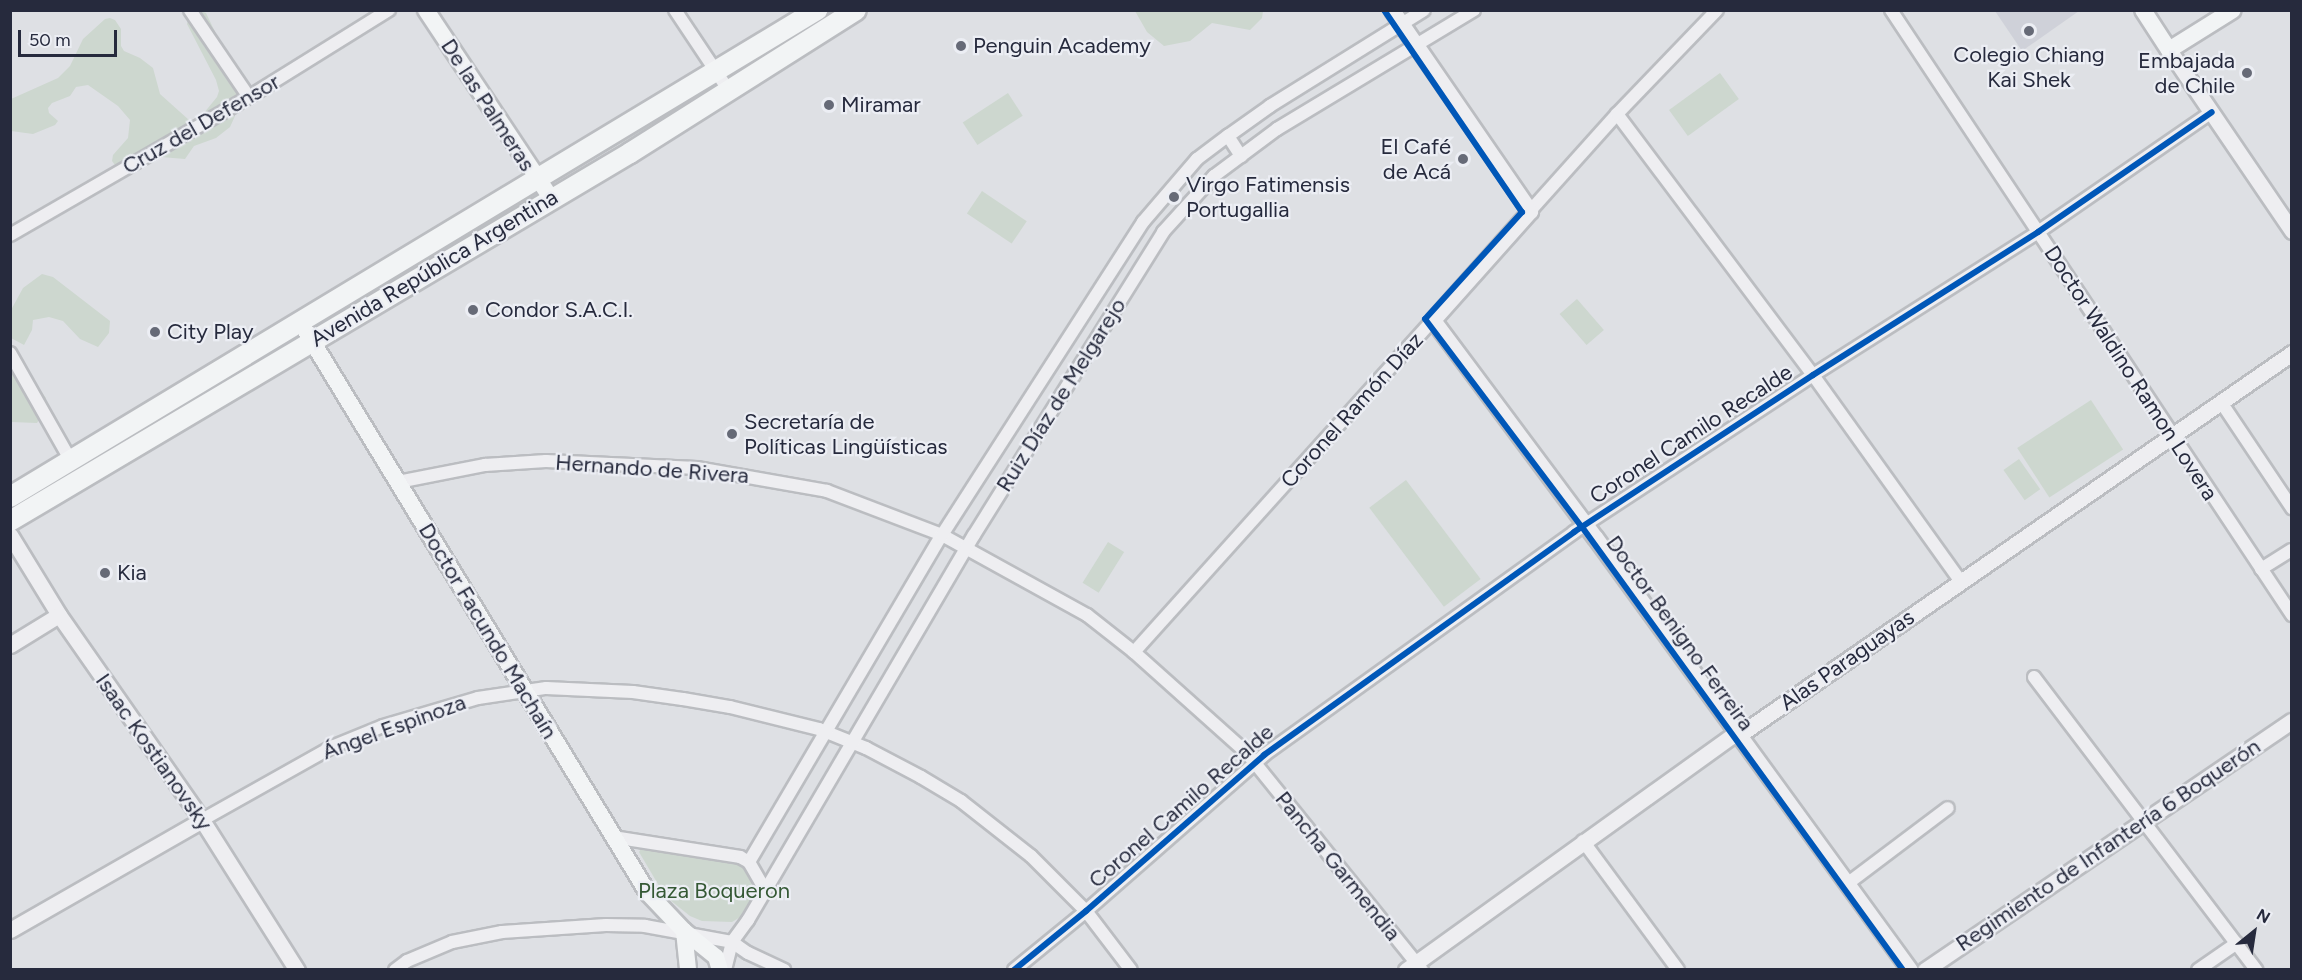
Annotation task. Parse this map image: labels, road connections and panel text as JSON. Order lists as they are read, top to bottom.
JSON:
{
  "streets": {
    "highway": ["Avenida República Argentina"],
    "main road": ["De las Palmeras", "Doctor Facundo Machaín"],
    "street": [
      "Cruz del Defensor",
      "Doctor Waldino Ramon Lovera",
      "Ruiz Díaz de Melgarejo",
      "Coronel Ramón Díaz",
      "Coronel Camilo Recalde",
      "Hernando de Rivera",
      "Doctor Benigno Ferreira",
      "Alas Paraguayas",
      "Ángel Espinoza",
      "Isaac Kostianovsky",
      "Regimiento de Infantería 6 Boquerón",
      "Pancha Garmendia"
    ]
  },
  "crossings": [
    ["De las Palmeras", "Avenida República Argentina"],
    ["Avenida República Argentina", "Doctor Facundo Machaín"],
    ["Doctor Waldino Ramon Lovera", "Coronel Camilo Recalde"],
    ["Doctor Waldino Ramon Lovera", "Alas Paraguayas"],
    ["Ruiz Díaz de Melgarejo", "Hernando de Rivera"],
    ["Ruiz Díaz de Melgarejo", "Ángel Espinoza"],
    ["Coronel Ramón Díaz", "Hernando de Rivera"],
    ["Coronel Ramón Díaz", "Doctor Benigno Ferreira"],
    ["Coronel Camilo Recalde", "Hernando de Rivera"],
    ["Coronel Camilo Recalde", "Doctor Benigno Ferreira"],
    ["Coronel Camilo Recalde", "Ángel Espinoza"],
    ["Coronel Camilo Recalde", "Pancha Garmendia"],
    ["Hernando de Rivera", "Doctor Facundo Machaín"],
    ["Hernando de Rivera", "Pancha Garmendia"],
    ["Doctor Facundo Machaín", "Ángel Espinoza"],
    ["Doctor Benigno Ferreira", "Alas Paraguayas"],
    ["Alas Paraguayas", "Pancha Garmendia"],
    ["Ángel Espinoza", "Isaac Kostianovsky"]
  ],
  "parks": ["Plaza Boqueron"],
  "places": [
    "Colegio Chiang Kai Shek",
    "Penguin Academy",
    "Embajada de Chile",
    "Miramar",
    "El Café de Acá",
    "Virgo Fatimensis Portugallia",
    "Condor S.A.C.I.",
    "City Play",
    "Secretaría de Políticas Lingüísticas",
    "Kia"
  ],
  "scale_bar": "50 m",
  "north": "top right"
}
